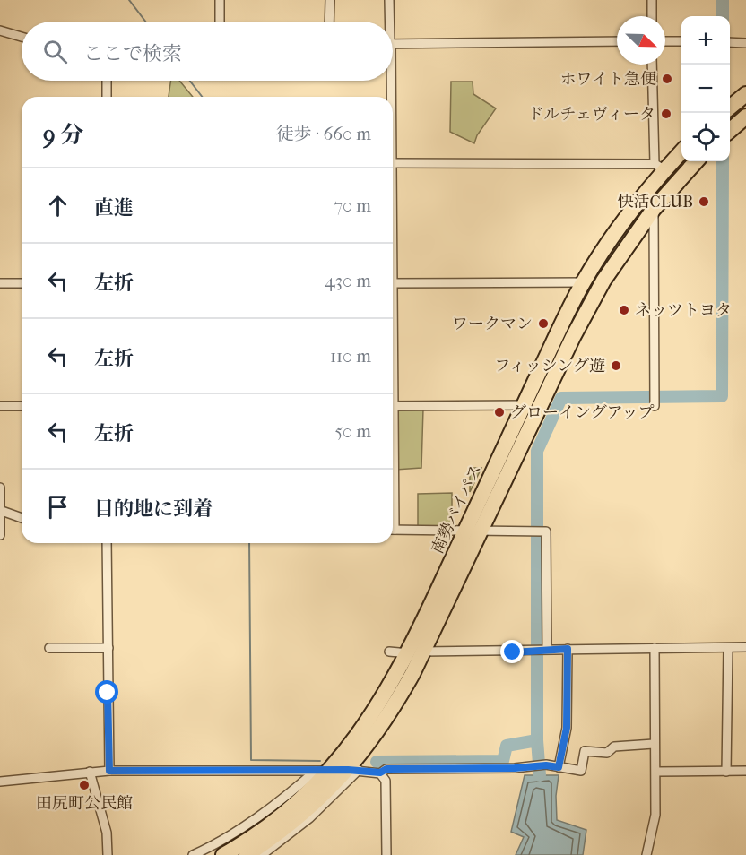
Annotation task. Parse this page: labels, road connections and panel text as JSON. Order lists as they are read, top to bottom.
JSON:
{
  "streets": {
    "highway": ["南勢バイパス"]
  },
  "places": [
    "ホワイト急便",
    "ドルチェヴィータ",
    "快活CLUB",
    "ネッツトヨタ",
    "ワークマン",
    "フィッシング遊",
    "グローイングアップ",
    "田尻町公民館"
  ],
  "north": "bottom right",
  "page": {
    "map_buttons": ["+", "−"],
    "search": "ここで検索",
    "heading": ["9 分", "徒歩 · 660 m"],
    "list": [
      ["直進", "70 m"],
      ["左折", "430 m"],
      ["左折", "110 m"],
      ["左折", "50 m"],
      "目的地に到着"
    ]
  }
}
